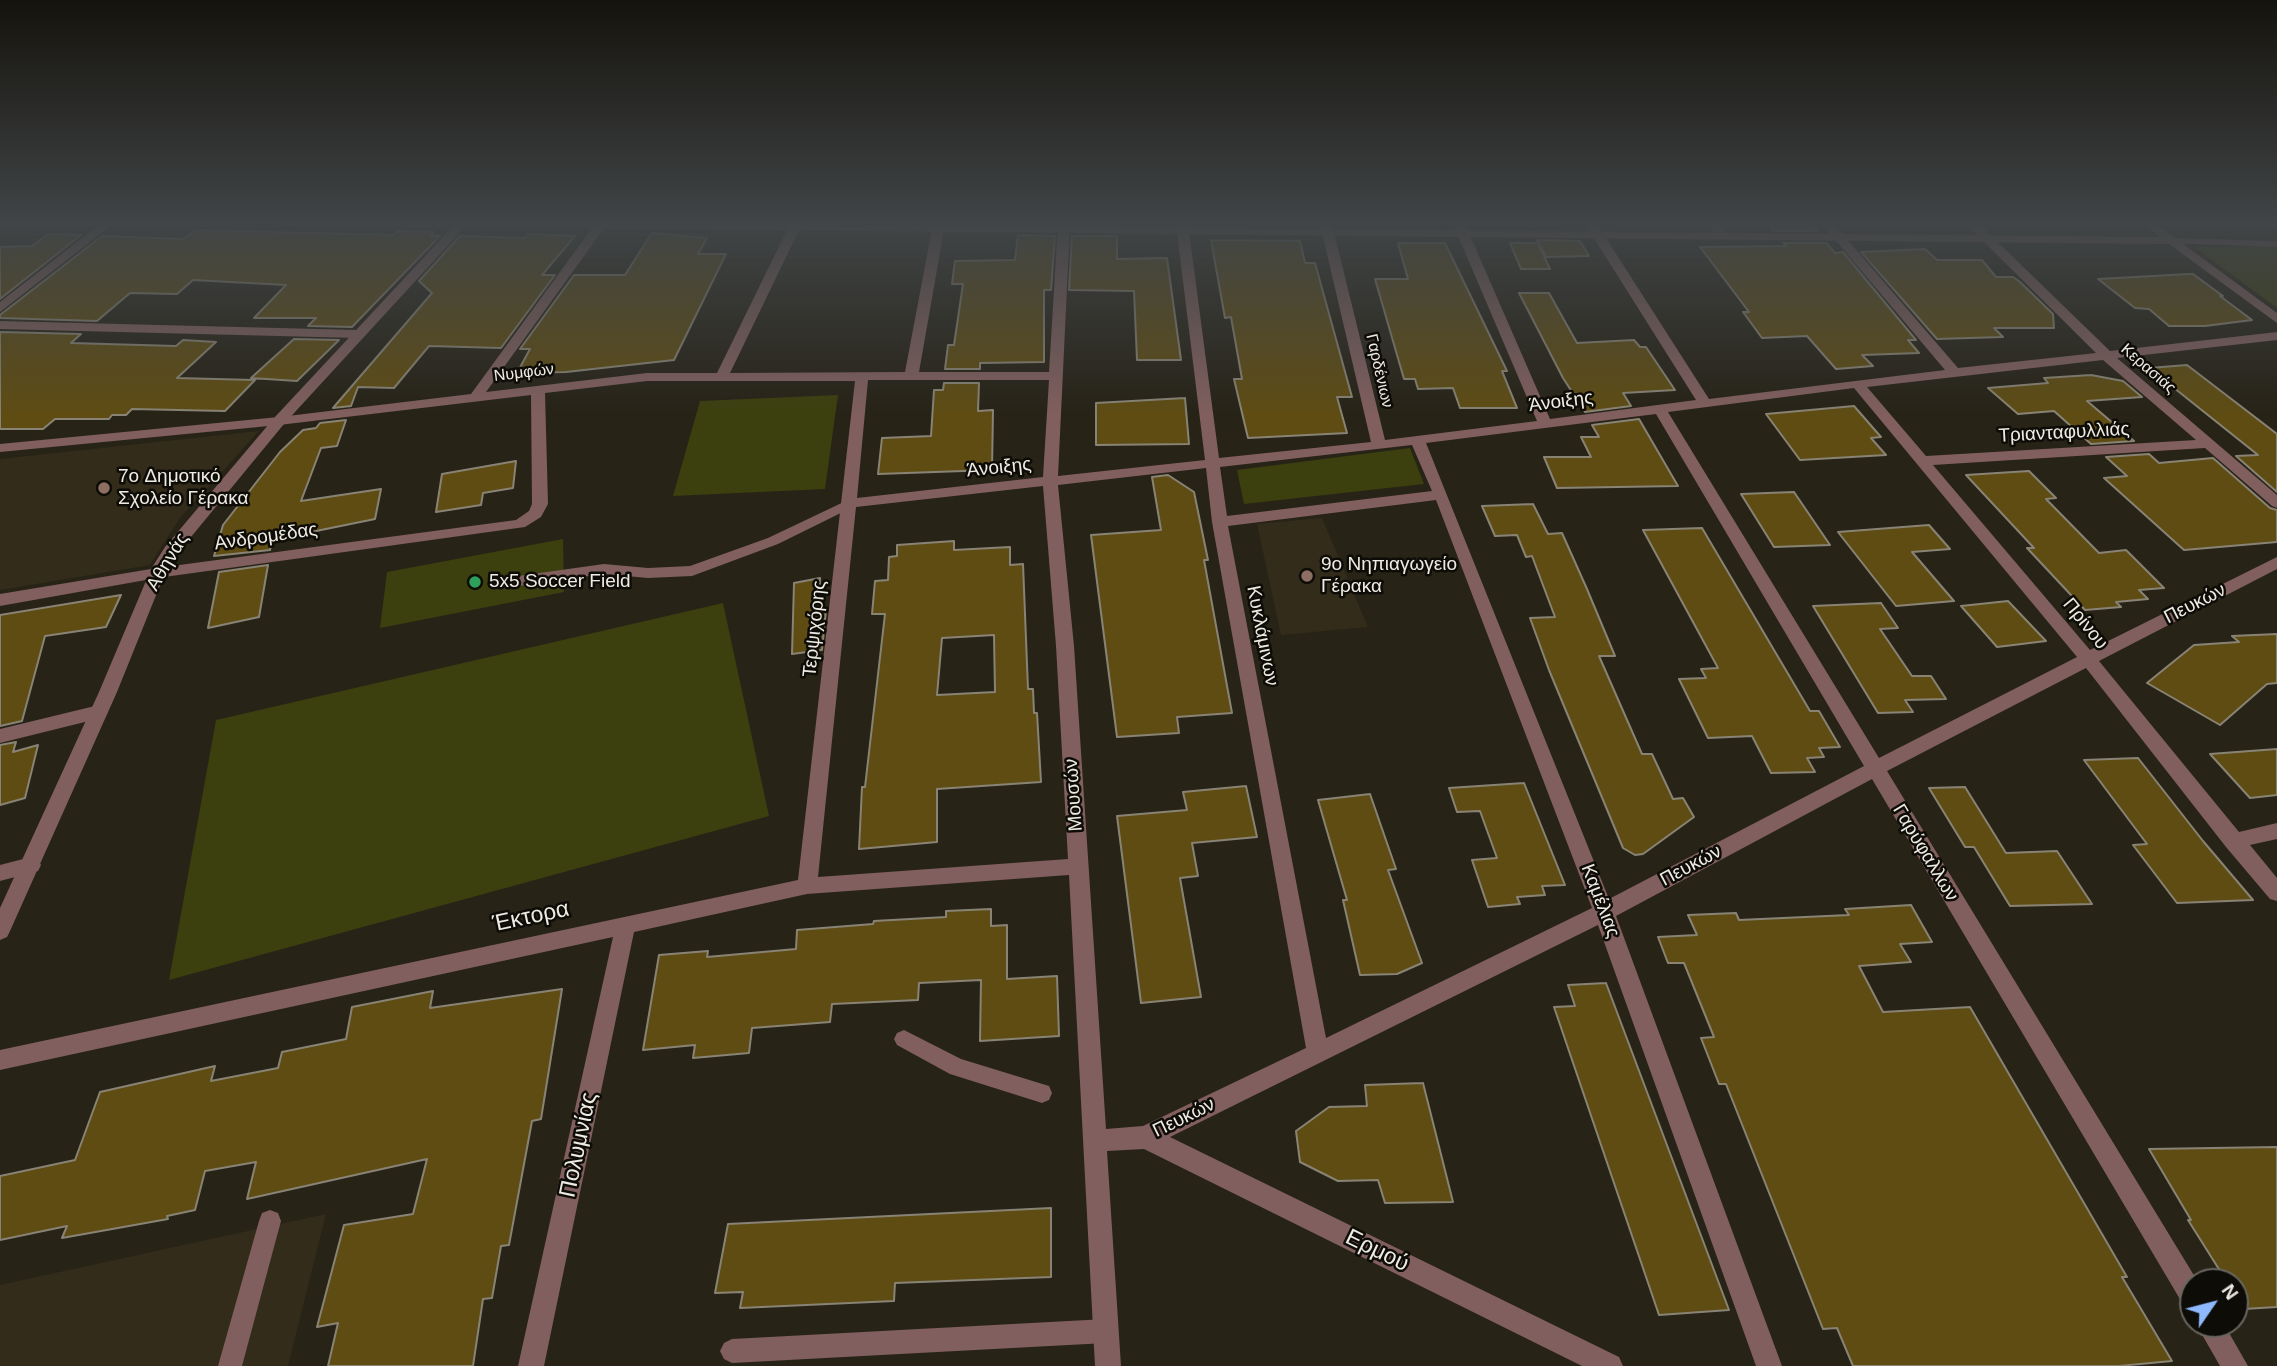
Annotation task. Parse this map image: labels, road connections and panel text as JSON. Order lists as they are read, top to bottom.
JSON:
{
  "streets": {
    "street": [
      "Κερασιάς",
      "Γαρδένιων",
      "Νυμφών",
      "Άνοιξης",
      "Τριανταφυλλιάς",
      "Ανδρομέδας",
      "Αθηνάς",
      "Πευκών",
      "Πρίνου",
      "Τερψιχόρης",
      "Κυκλάμινων",
      "Μουσών",
      "Γαρύφαλλων",
      "Καμέλιας",
      "Έκτορα",
      "Πολυμνίας",
      "Ερμού"
    ]
  },
  "crossings": [
    ["Κερασιάς", "Άνοιξης"],
    ["Κερασιάς", "Τριανταφυλλιάς"],
    ["Γαρδένιων", "Άνοιξης"],
    ["Νυμφών", "Ανδρομέδας"],
    ["Νυμφών", "Αθηνάς"],
    ["Νυμφών", "Τερψιχόρης"],
    ["Νυμφών", "Μουσών"],
    ["Άνοιξης", "Πρίνου"],
    ["Άνοιξης", "Τερψιχόρης"],
    ["Άνοιξης", "Κυκλάμινων"],
    ["Άνοιξης", "Μουσών"],
    ["Άνοιξης", "Γαρύφαλλων"],
    ["Άνοιξης", "Καμέλιας"],
    ["Τριανταφυλλιάς", "Πρίνου"],
    ["Ανδρομέδας", "Αθηνάς"],
    ["Πευκών", "Πρίνου"],
    ["Πευκών", "Κυκλάμινων"],
    ["Πευκών", "Μουσών"],
    ["Πευκών", "Γαρύφαλλων"],
    ["Πευκών", "Καμέλιας"],
    ["Πευκών", "Ερμού"],
    ["Τερψιχόρης", "Έκτορα"],
    ["Μουσών", "Έκτορα"],
    ["Έκτορα", "Πολυμνίας"]
  ],
  "places": ["7o Δημοτικό Σχολείο Γέρακα", "9ο Νηπιαγωγείο Γέρακα", "5x5 Soccer Field"],
  "north": "top right"
}
